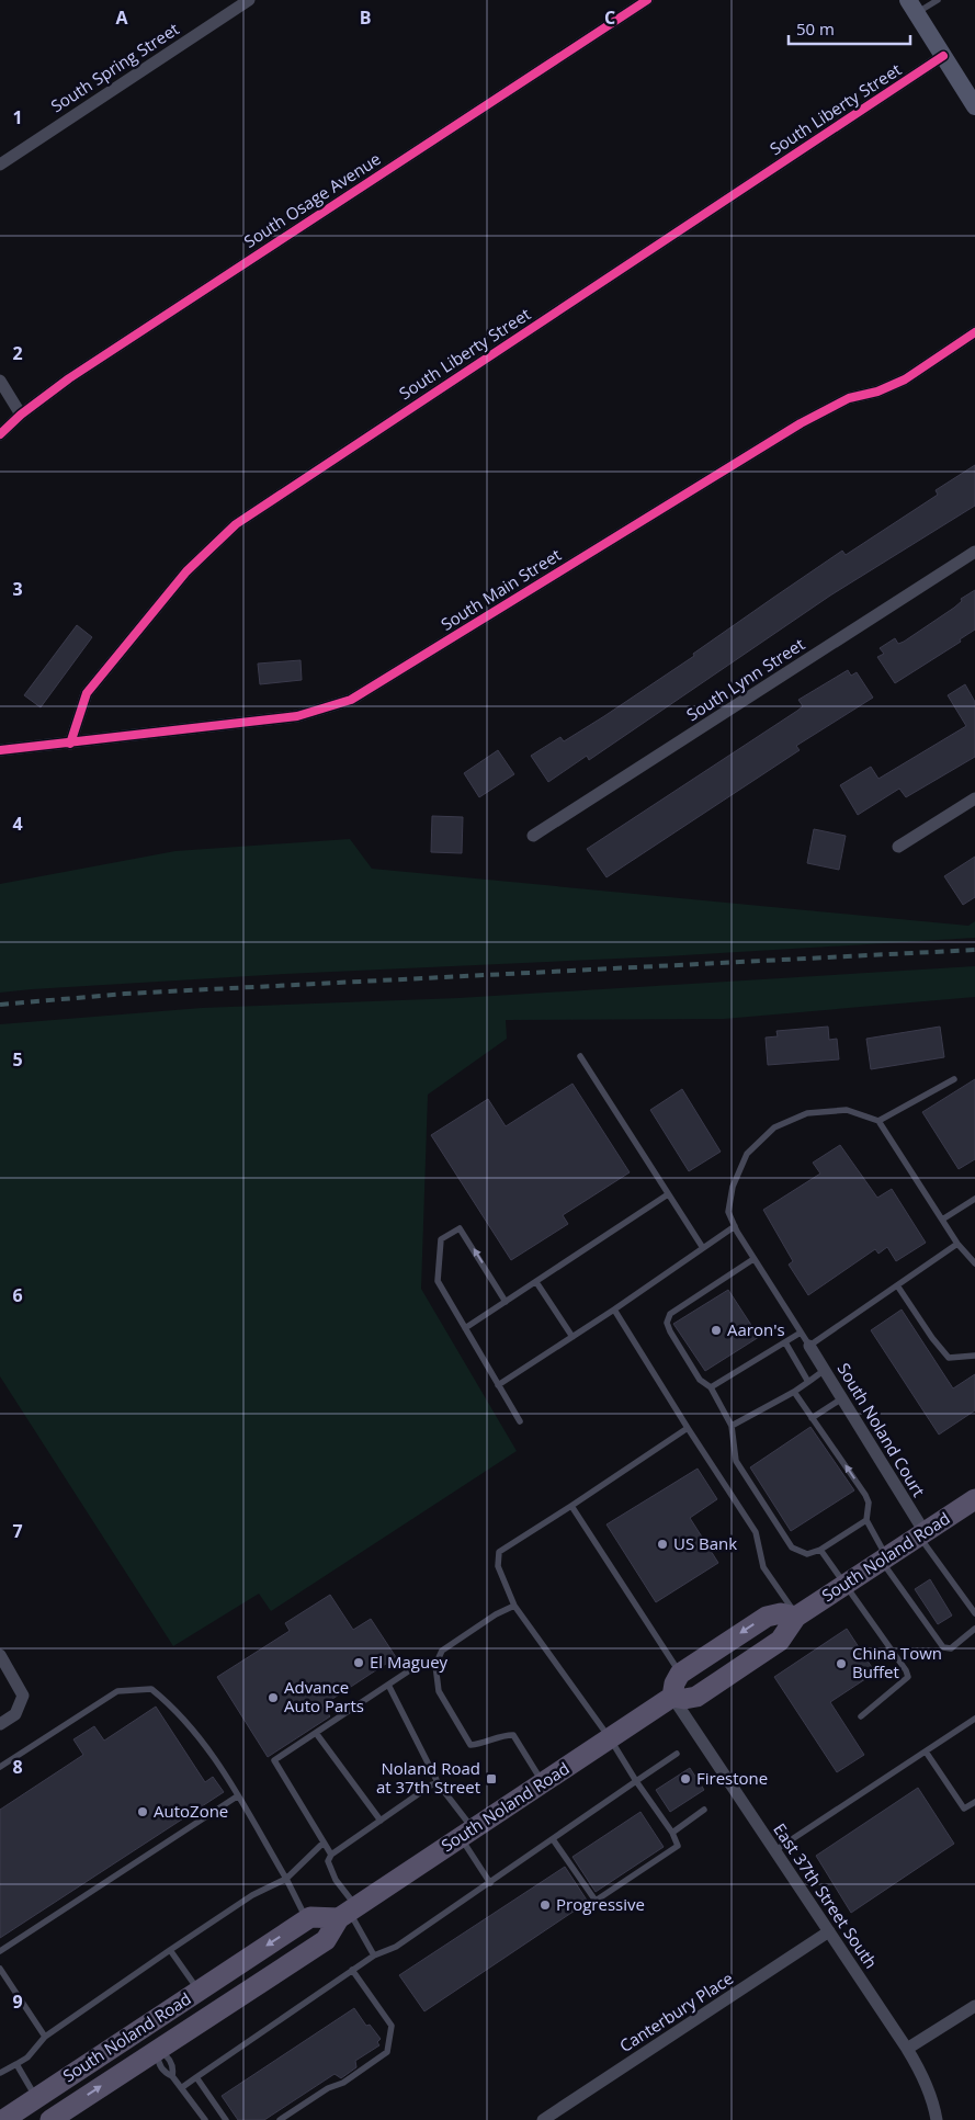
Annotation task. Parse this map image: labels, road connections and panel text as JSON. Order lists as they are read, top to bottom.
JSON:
{
  "streets": {
    "main road": ["South Noland Road"],
    "street": [
      "South Spring Street",
      "South Liberty Street",
      "South Osage Avenue",
      "South Main Street",
      "South Lynn Street",
      "South Noland Court",
      "East 37th Street South",
      "Canterbury Place"
    ]
  },
  "crossings": [
    ["South Liberty Street", "South Main Street"],
    ["South Noland Court", "South Noland Road"],
    ["South Noland Road", "East 37th Street South"],
    ["East 37th Street South", "Canterbury Place"]
  ],
  "places": {
    "other": [
      "Aaron's",
      "US Bank",
      "El Maguey",
      "China Town Buffet",
      "Advance Auto Parts",
      "Firestone",
      "AutoZone",
      "Progressive"
    ],
    "transit": ["Noland Road at 37th Street"]
  },
  "scale_bar": "50 m",
  "grid": {
    "columns": ["A", "B", "C"],
    "rows": [
      "1",
      "2",
      "3",
      "4",
      "5",
      "6",
      "7",
      "8",
      "9"
    ]
  }
}
